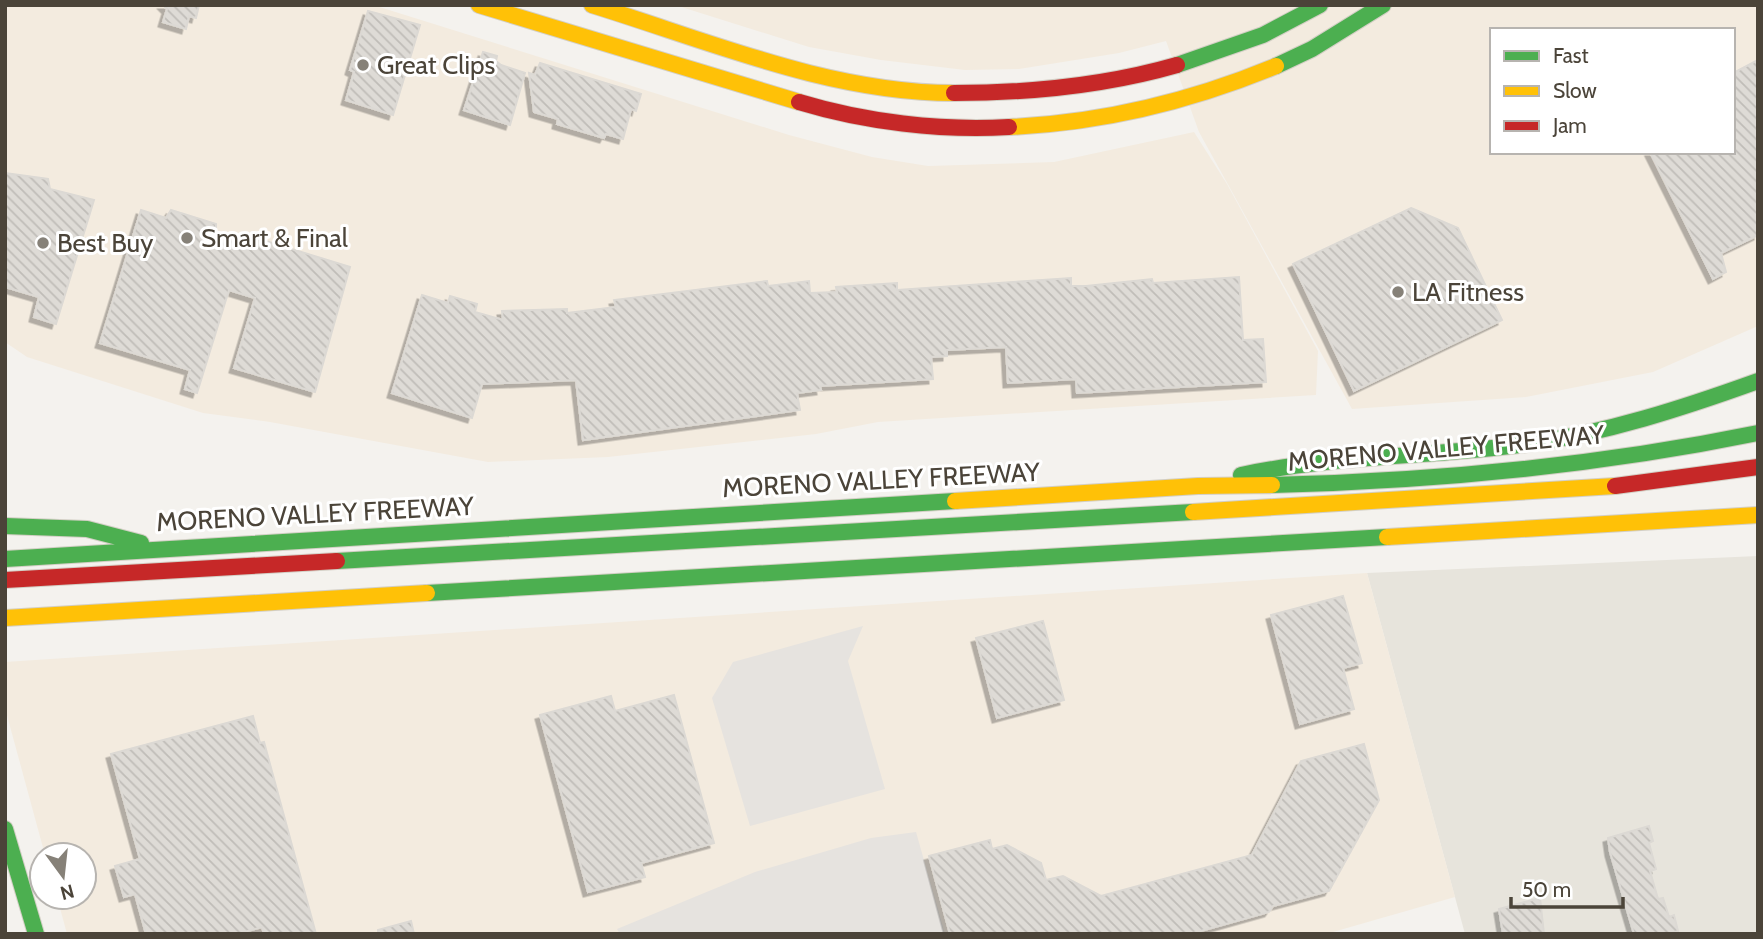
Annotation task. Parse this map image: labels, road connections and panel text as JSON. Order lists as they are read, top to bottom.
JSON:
{
  "streets": {
    "main road": ["MORENO VALLEY FREEWAY"]
  },
  "places": [
    "Great Clips",
    "Smart & Final",
    "Best Buy",
    "LA Fitness"
  ],
  "legend": ["Fast", "Slow", "Jam"],
  "scale_bar": "50 m",
  "north": "bottom"
}
